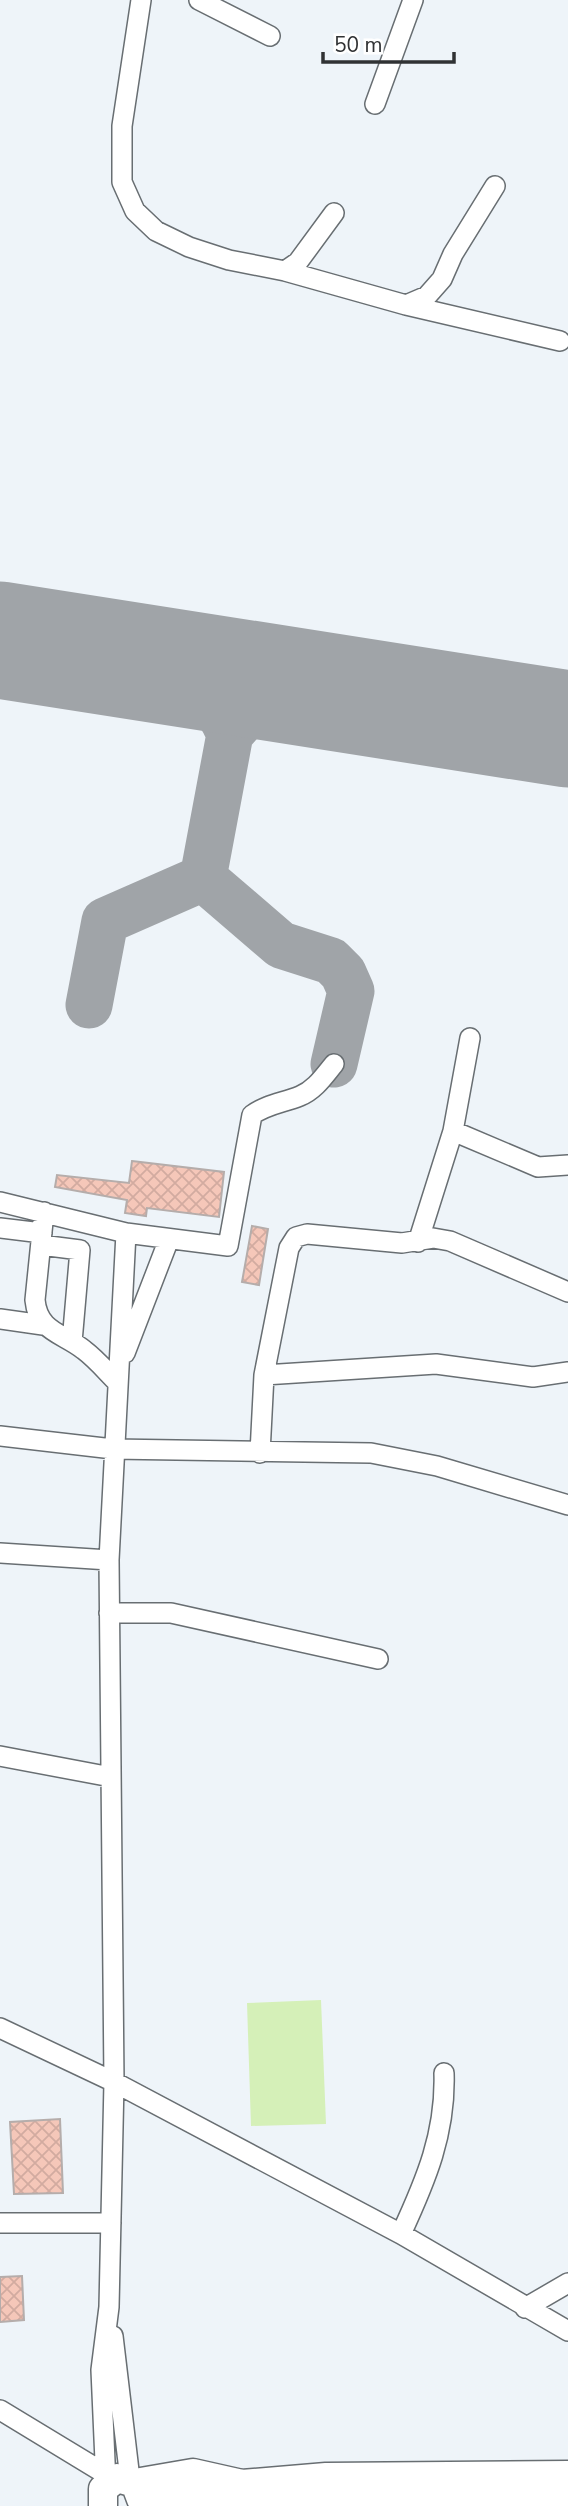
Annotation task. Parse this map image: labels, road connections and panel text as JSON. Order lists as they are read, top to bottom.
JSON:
{
  "scale_bar": "50 m"
}
